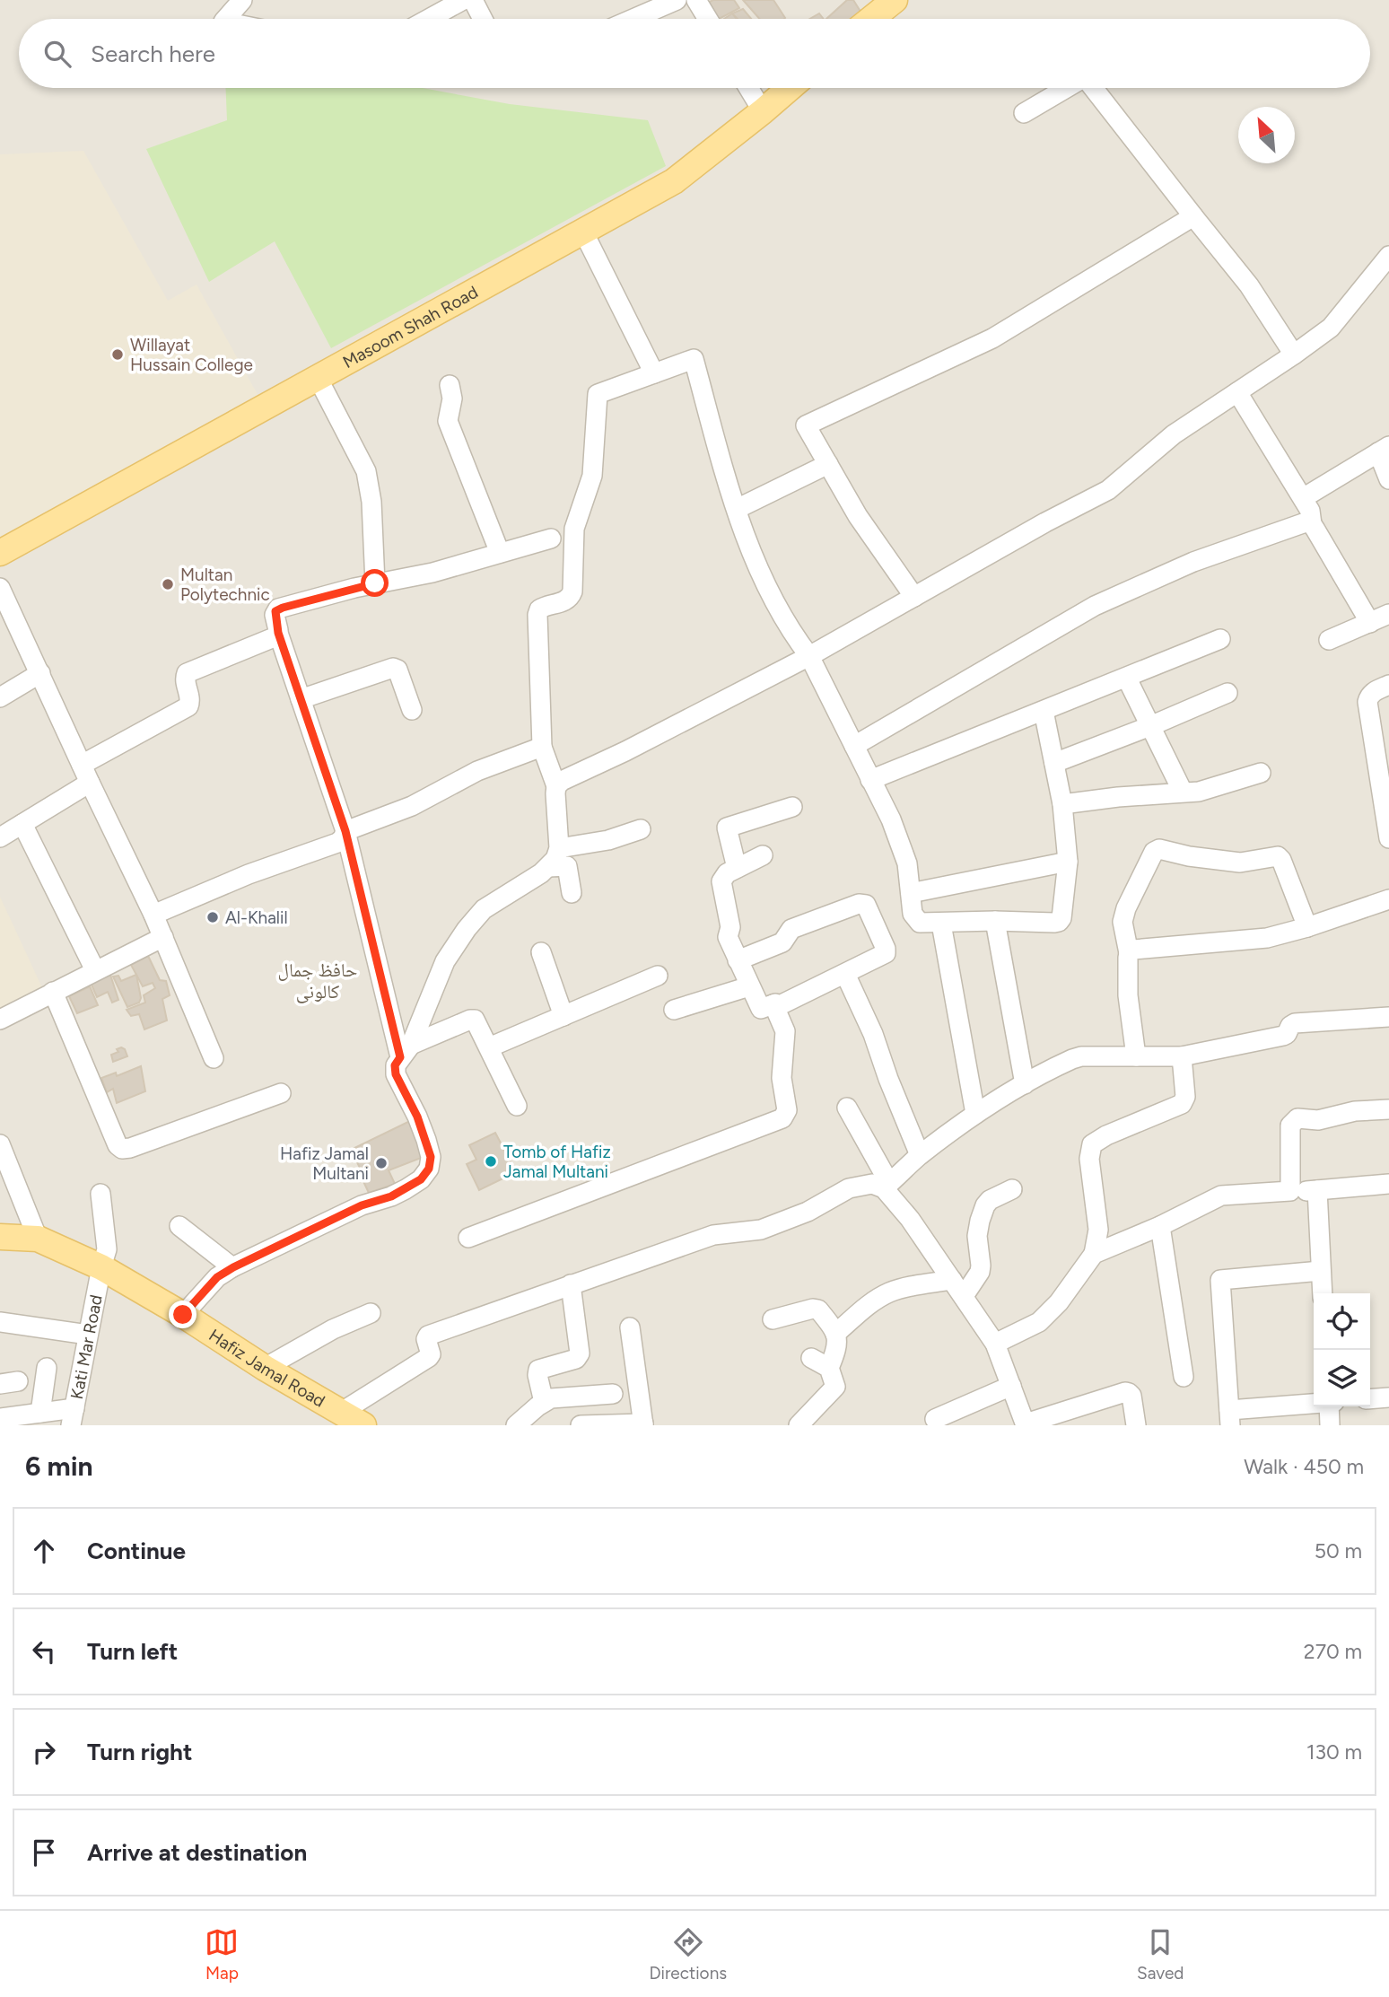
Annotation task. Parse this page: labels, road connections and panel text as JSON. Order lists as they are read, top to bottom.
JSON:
{
  "streets": {
    "main road": ["Masoom Shah Road", "Hafiz Jamal Road"],
    "street": ["Kati Mar Road"]
  },
  "crossings": [
    ["Kati Mar Road", "Hafiz Jamal Road"]
  ],
  "districts": ["حافظ جمال کالونی"],
  "places": [
    "Willayat Hussain College",
    "Multan Polytechnic",
    "Al-Khalil",
    "Tomb of Hafiz Jamal Multani",
    "Hafiz Jamal Multani"
  ],
  "north": "top left",
  "page": {
    "search": "Search here",
    "heading": ["6 min", "Walk · 450 m"],
    "list": [
      ["Continue", "50 m"],
      ["Turn left", "270 m"],
      ["Turn right", "130 m"],
      "Arrive at destination"
    ],
    "nav": ["Map", "Directions", "Saved"]
  }
}
